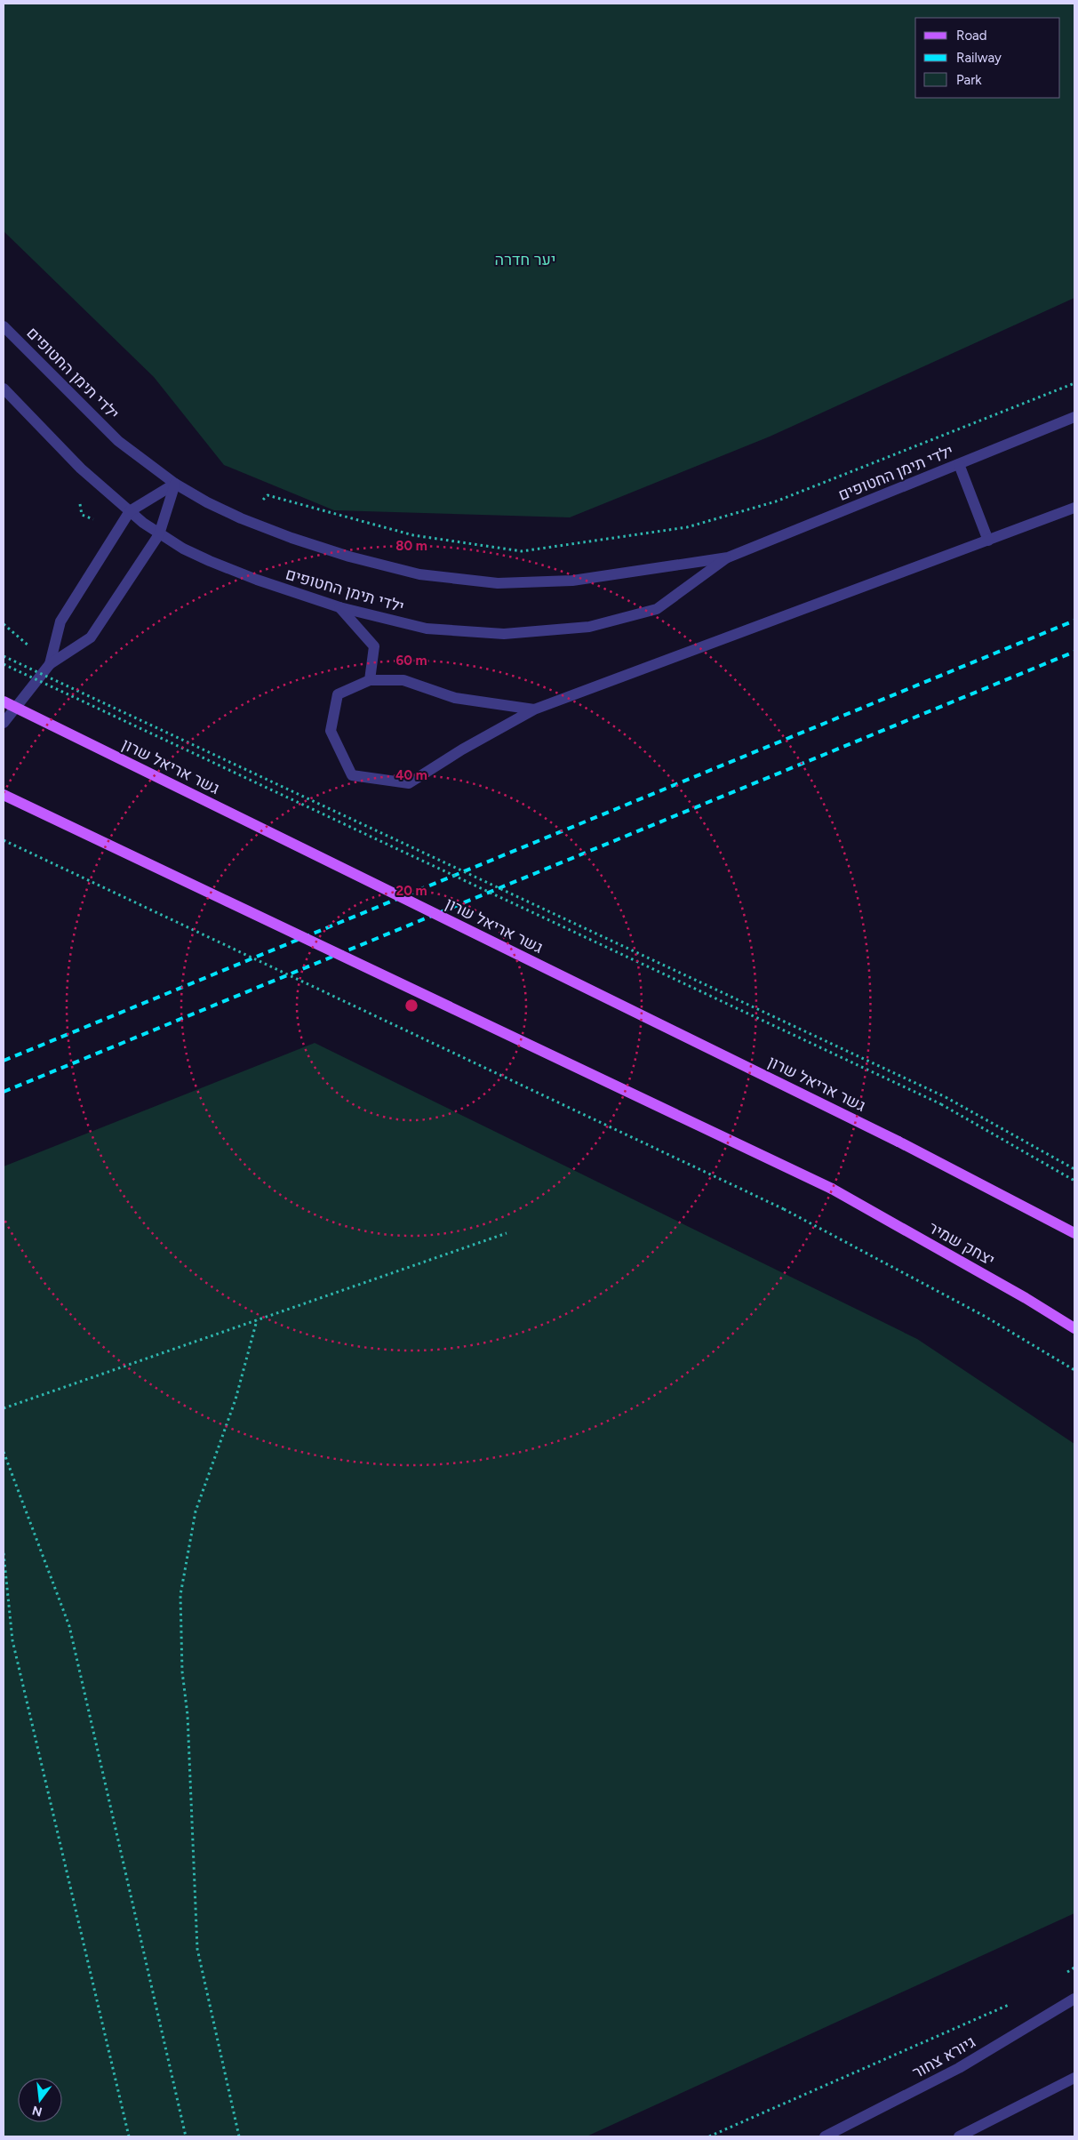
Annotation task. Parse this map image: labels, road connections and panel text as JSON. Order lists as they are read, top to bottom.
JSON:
{
  "streets": {
    "main road": ["גשר אריאל שרון", "יצחק שמיר"],
    "street": ["ילדי תימן החטופים", "גיורא צחור"]
  },
  "parks": ["יער חדרה"],
  "legend": ["Road", "Railway", "Park"],
  "north": "bottom",
  "rings": [
    "80 m",
    "60 m",
    "40 m",
    "20 m"
  ]
}
